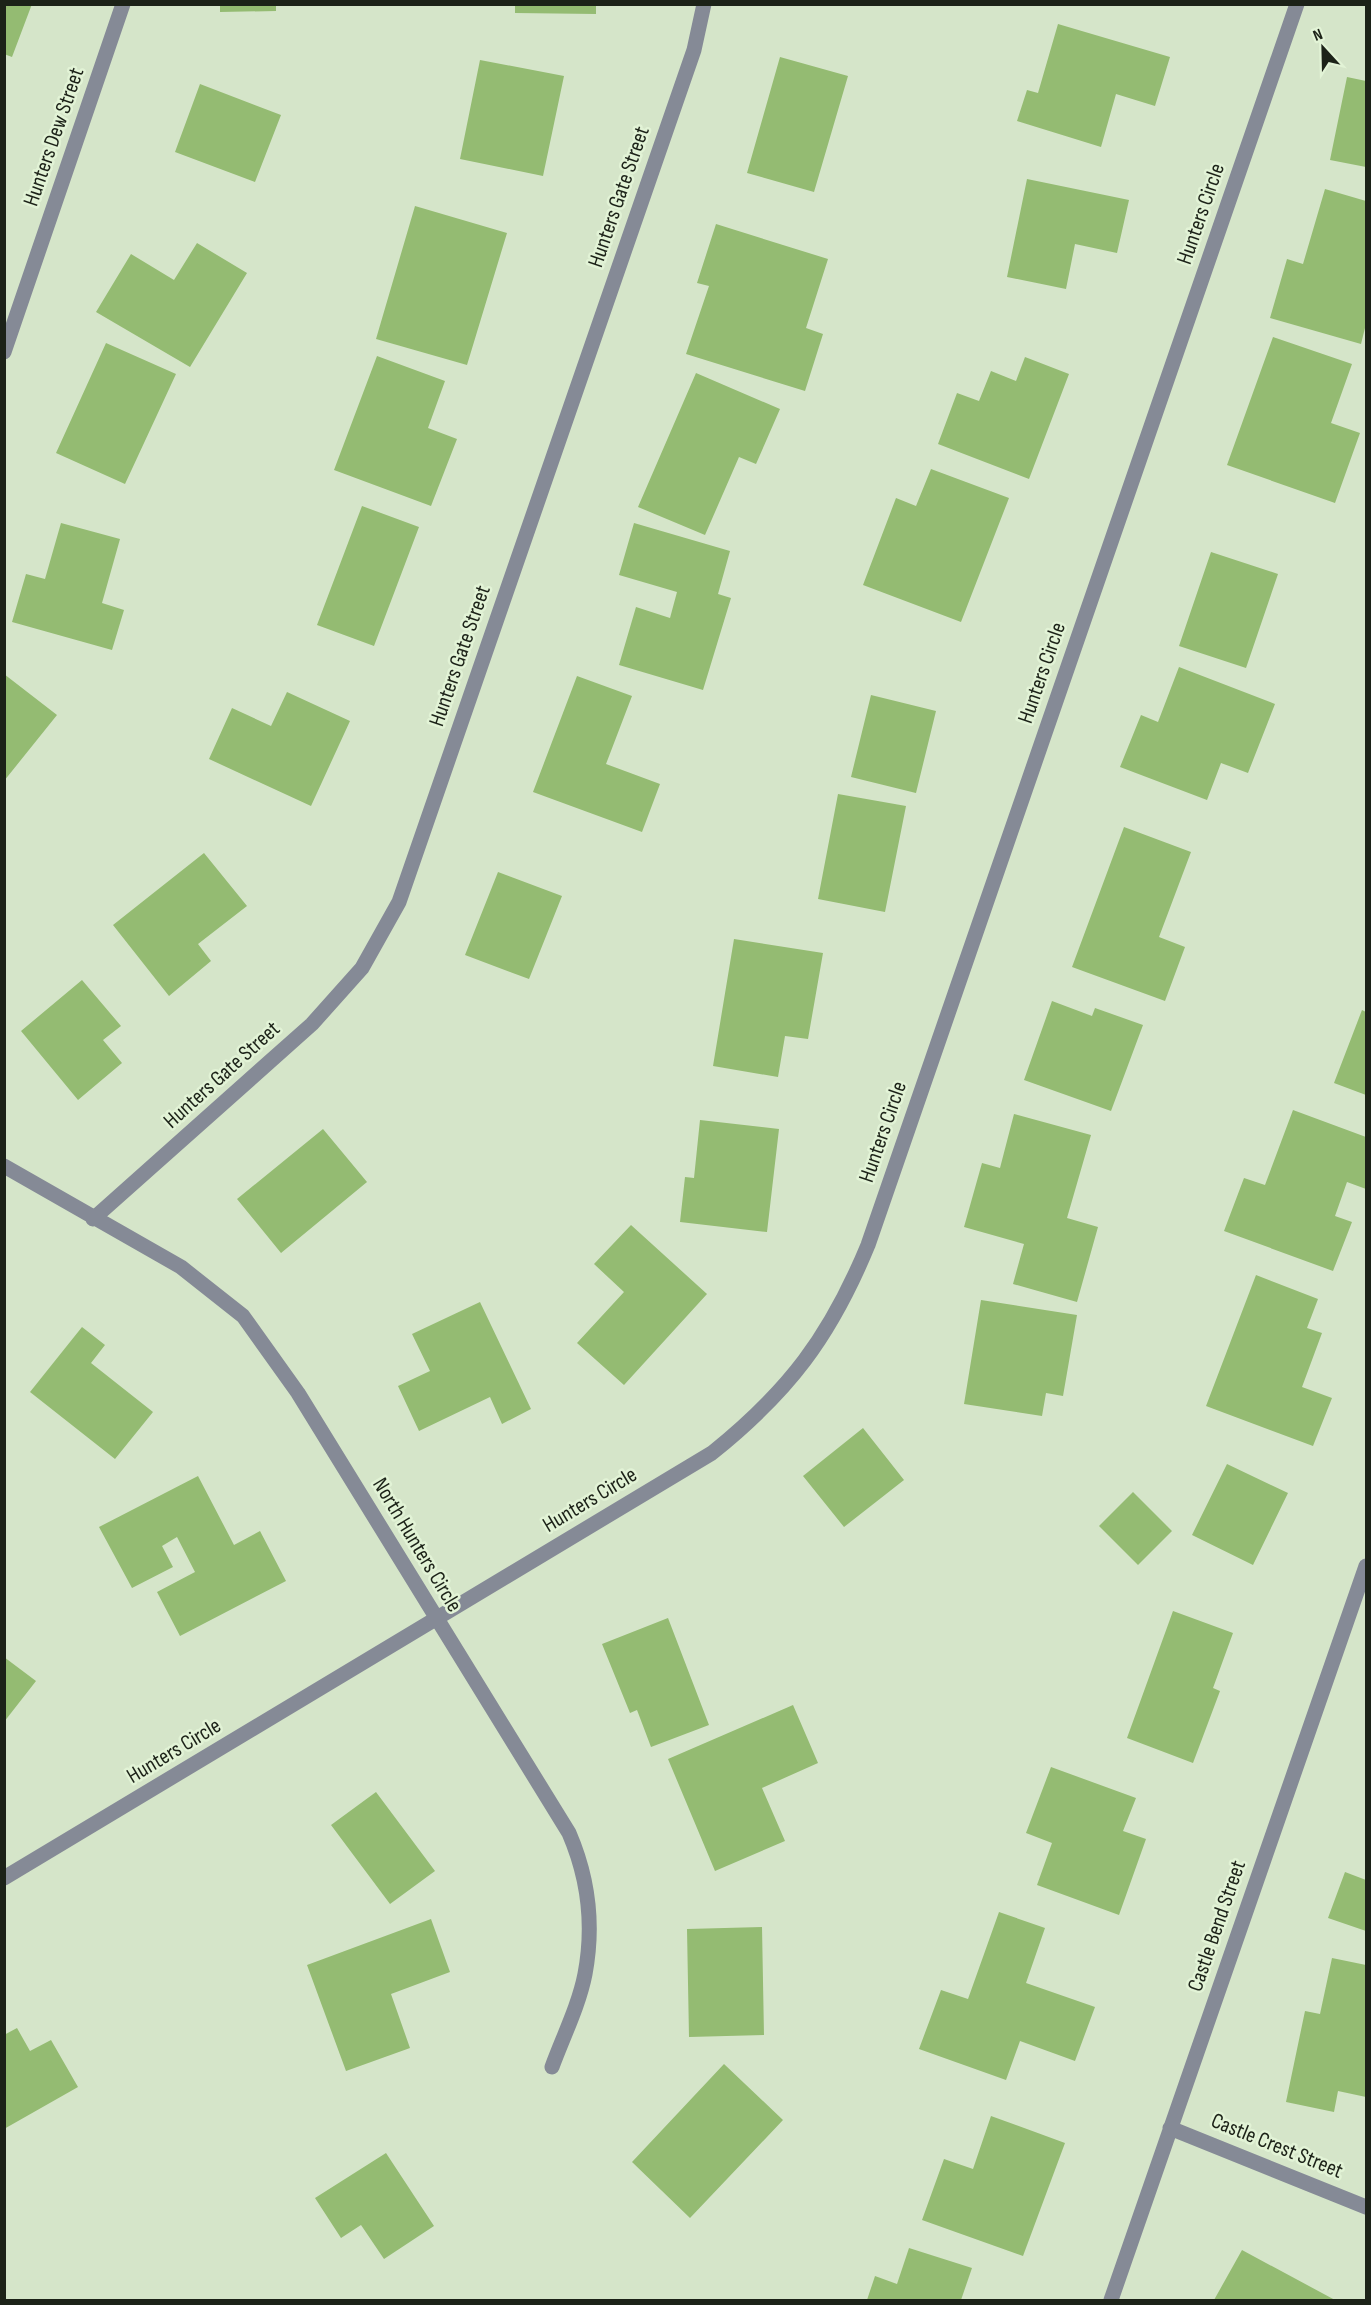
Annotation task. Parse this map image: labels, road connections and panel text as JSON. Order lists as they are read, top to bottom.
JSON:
{
  "streets": {
    "street": [
      "Hunters Dew Street",
      "Hunters Gate Street",
      "Hunters Circle",
      "North Hunters Circle",
      "Castle Bend Street",
      "Castle Crest Street"
    ]
  },
  "crossings": [
    ["Hunters Gate Street", "North Hunters Circle"],
    ["Hunters Circle", "North Hunters Circle"],
    ["Castle Bend Street", "Castle Crest Street"]
  ],
  "north": "top"
}
